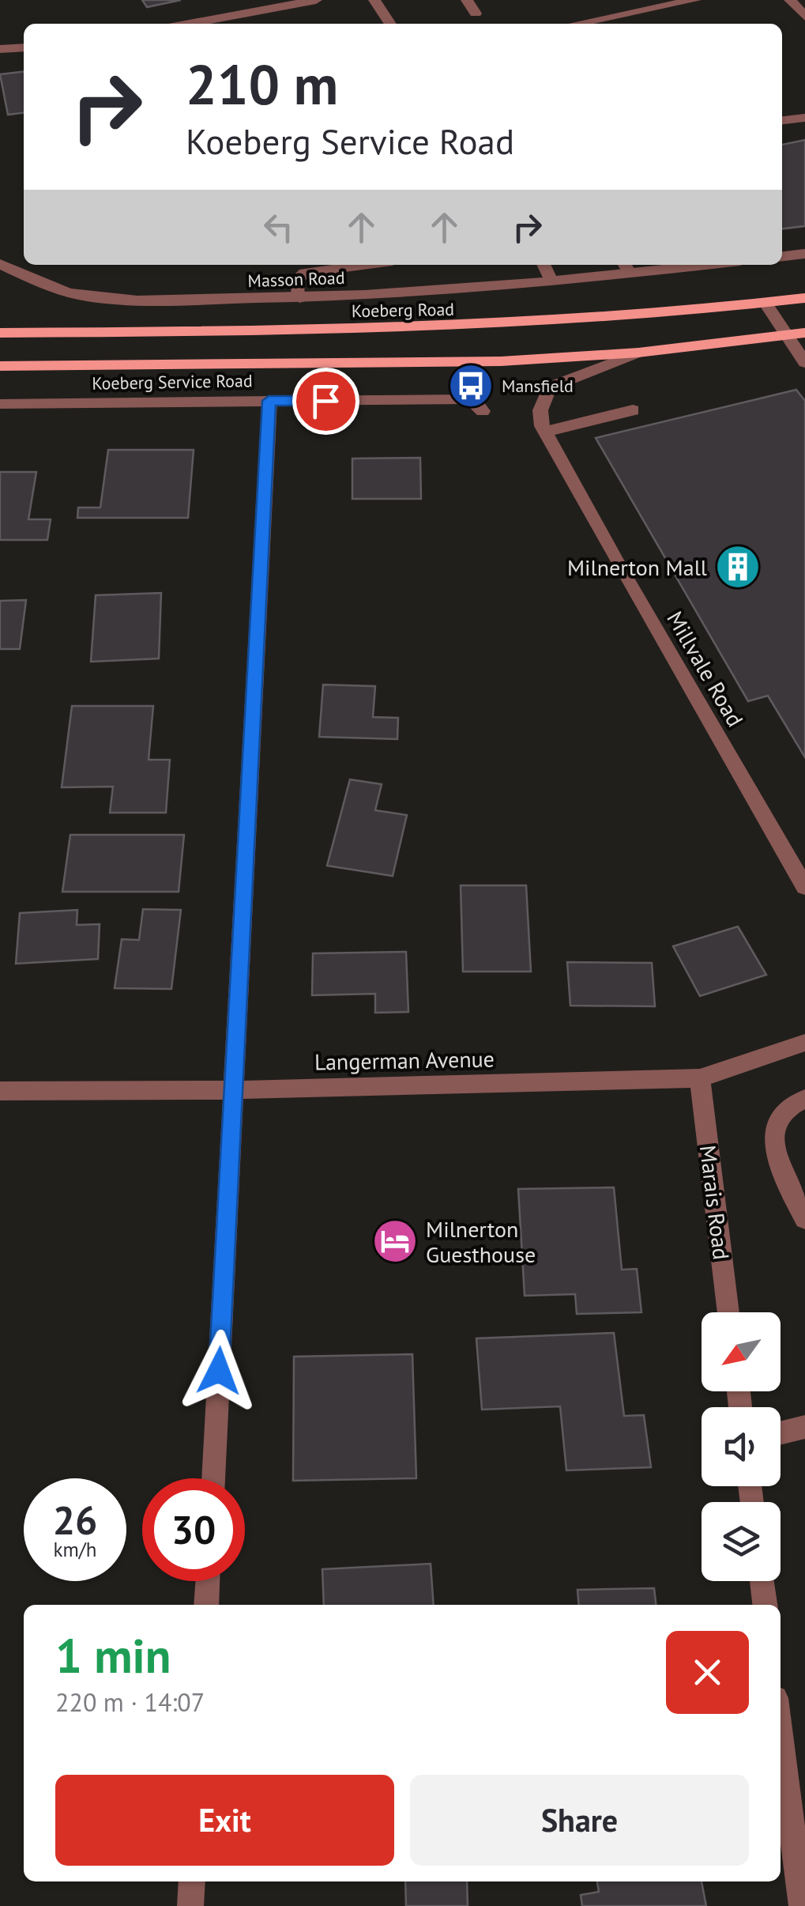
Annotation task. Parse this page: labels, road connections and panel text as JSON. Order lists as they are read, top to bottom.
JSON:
{
  "streets": {
    "main road": ["Koeberg Road"],
    "street": [
      "Masson Road",
      "Koeberg Service Road",
      "Millvale Road",
      "Langerman Avenue",
      "Marais Road"
    ]
  },
  "crossings": [
    ["Langerman Avenue", "Marais Road"]
  ],
  "places": {
    "bus stop": ["Mansfield"],
    "building": ["Milnerton Mall"],
    "hotel": ["Milnerton Guesthouse"]
  },
  "north": "bottom left",
  "page": {
    "turn": ["210 m", "Koeberg Service Road"],
    "speed": "26 km/h",
    "limit": "30",
    "heading": ["1 min", "220 m · 14:07"],
    "buttons": ["Exit", "Share"]
  }
}
